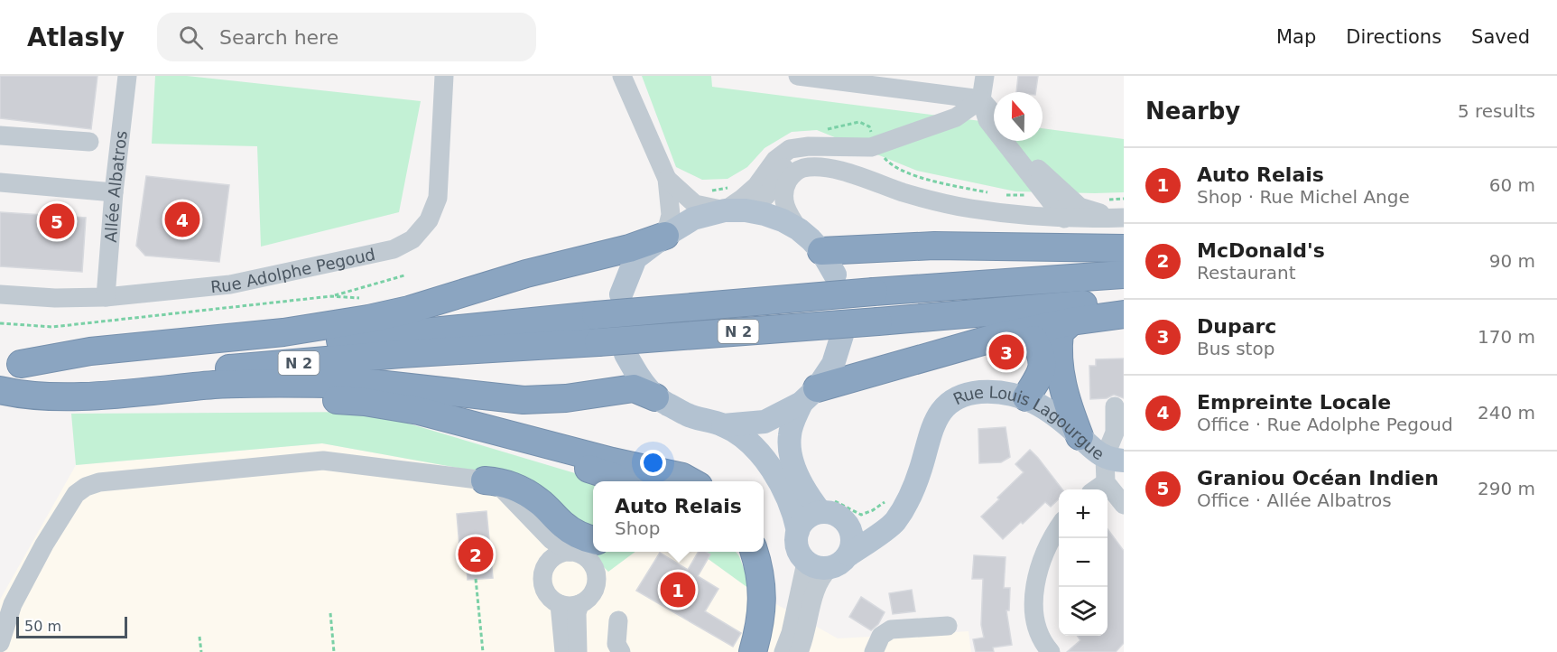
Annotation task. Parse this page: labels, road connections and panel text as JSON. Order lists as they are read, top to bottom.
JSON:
{
  "streets": {
    "highway": ["N 2"],
    "main road": ["Rue Louis Lagourgue"],
    "street": ["Allée Albatros", "Rue Adolphe Pegoud"]
  },
  "crossings": [
    ["Allée Albatros", "Rue Adolphe Pegoud"]
  ],
  "scale_bar": "50 m",
  "north": "top",
  "page": {
    "header": "Atlasly",
    "search": "Search here",
    "nav": ["Map", "Directions", "Saved"],
    "heading": ["Nearby", "5 results"],
    "list": [
      {
        "mark": "1",
        "name": "Auto Relais",
        "note": "Shop · Rue Michel Ange",
        "value": "60 m"
      },
      {
        "mark": "2",
        "name": "McDonald's",
        "note": "Restaurant",
        "value": "90 m"
      },
      {
        "mark": "3",
        "name": "Duparc",
        "note": "Bus stop",
        "value": "170 m"
      },
      {
        "mark": "4",
        "name": "Empreinte Locale",
        "note": "Office · Rue Adolphe Pegoud",
        "value": "240 m"
      },
      {
        "mark": "5",
        "name": "Graniou Océan Indien",
        "note": "Office · Allée Albatros",
        "value": "290 m"
      }
    ],
    "pins": [
      "4",
      "5",
      "3",
      "2",
      "1"
    ],
    "popup": ["Auto Relais", "Shop"],
    "map_buttons": ["+", "−"],
    "scale": "50 m"
  }
}
